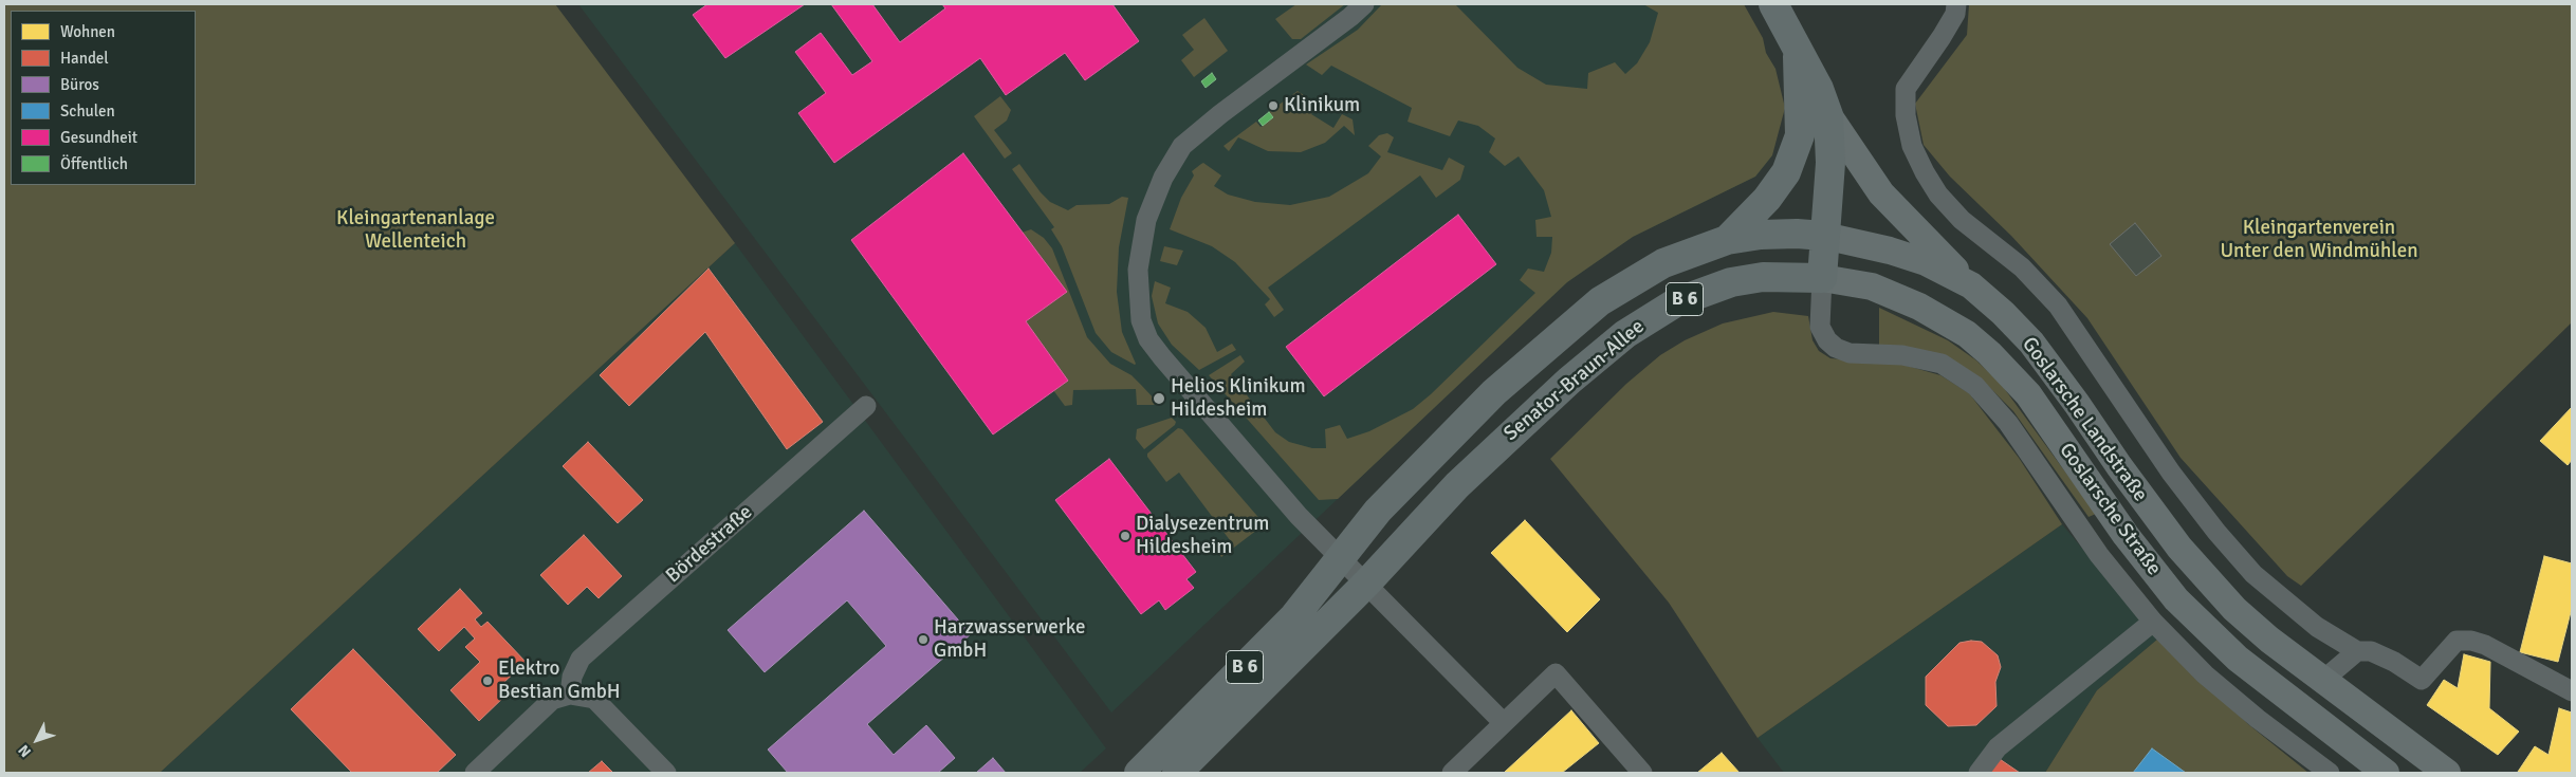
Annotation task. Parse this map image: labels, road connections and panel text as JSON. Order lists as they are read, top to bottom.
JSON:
{
  "streets": {
    "main road": [
      "B 6",
      "Senator-Braun-Allee",
      "Goslarsche Landstraße",
      "Goslarsche Straße"
    ],
    "street": ["Bördestraße"]
  },
  "crossings": [
    ["B 6", "Senator-Braun-Allee"],
    ["B 6", "Goslarsche Landstraße"],
    ["B 6", "Goslarsche Straße"],
    ["Senator-Braun-Allee", "Goslarsche Landstraße"],
    ["Senator-Braun-Allee", "Goslarsche Straße"]
  ],
  "parks": ["Kleingartenanlage Wellenteich", "Kleingartenverein Unter den Windmühlen"],
  "places": [
    "Klinikum",
    "Helios Klinikum Hildesheim",
    "Dialysezentrum Hildesheim",
    "Harzwasserwerke GmbH",
    "Elektro Bestian GmbH"
  ],
  "legend": [
    "Wohnen",
    "Handel",
    "Büros",
    "Schulen",
    "Gesundheit",
    "Öffentlich"
  ],
  "north": "bottom left"
}
